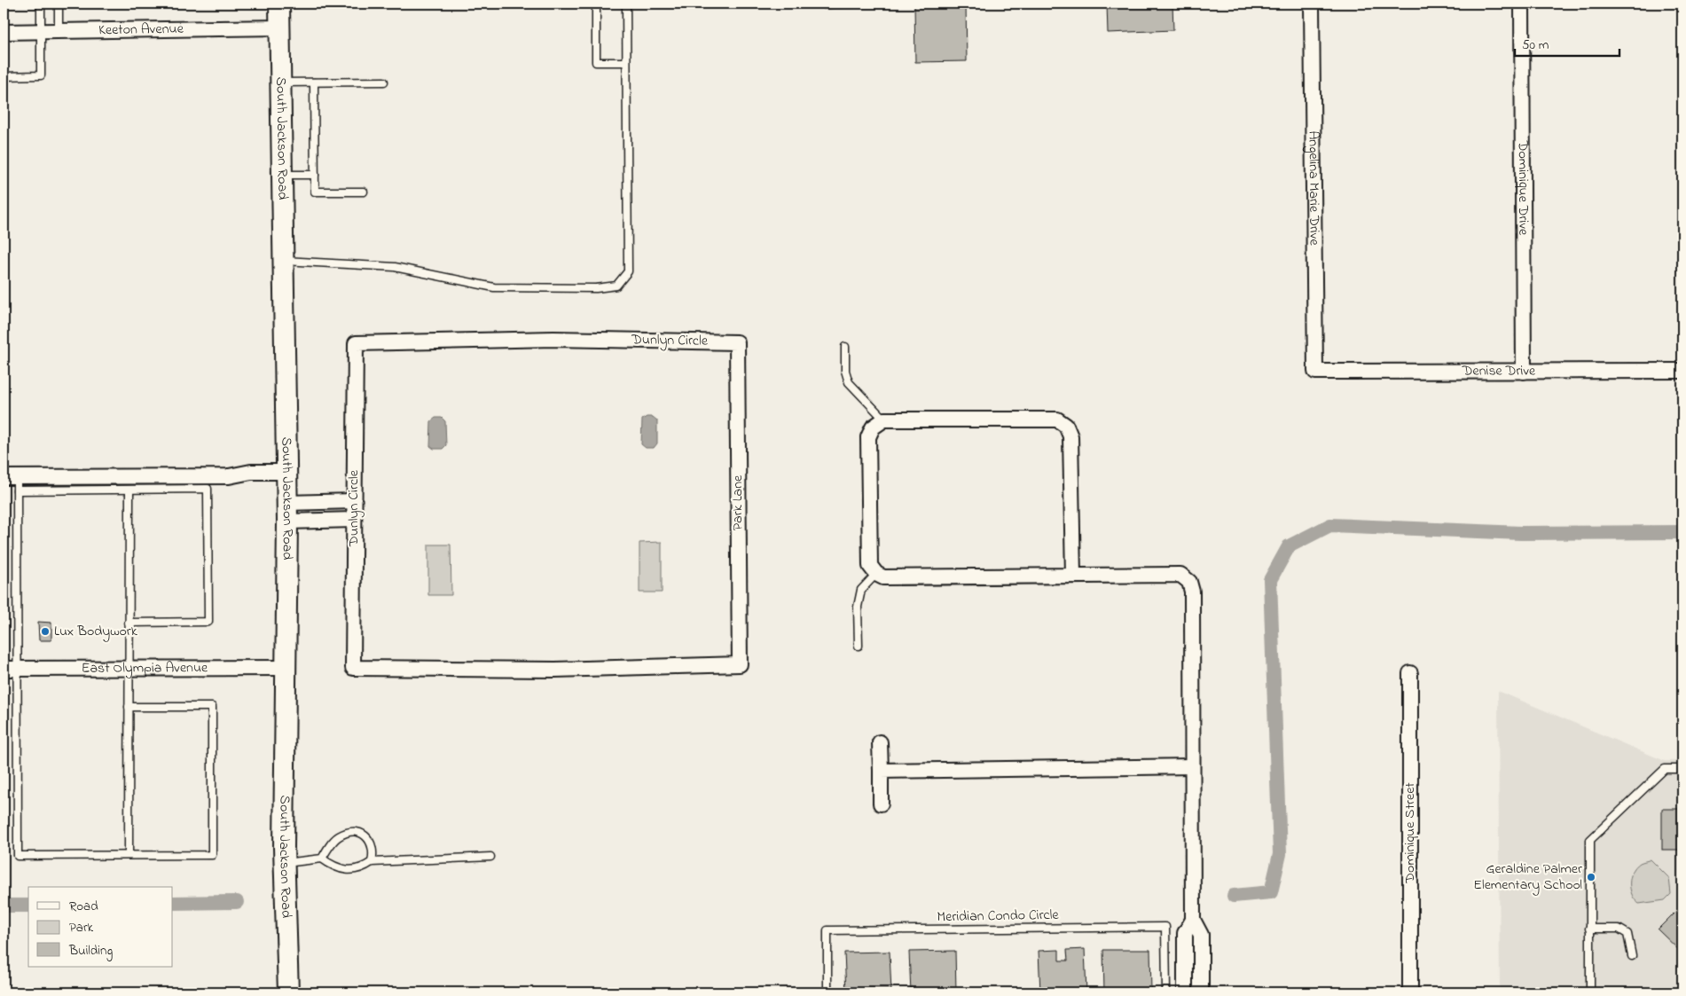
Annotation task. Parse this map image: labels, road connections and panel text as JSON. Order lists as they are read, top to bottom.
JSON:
{
  "streets": {
    "main road": ["South Jackson Road"],
    "street": [
      "Keeton Avenue",
      "Dominique Drive",
      "Angelina Marie Drive",
      "Dunlyn Circle",
      "Denise Drive",
      "Park Lane",
      "East Olympia Avenue",
      "Dominique Street"
    ],
    "lane": ["Meridian Condo Circle"]
  },
  "crossings": [
    ["Keeton Avenue", "South Jackson Road"],
    ["South Jackson Road", "East Olympia Avenue"],
    ["Dominique Drive", "Denise Drive"],
    ["Angelina Marie Drive", "Denise Drive"],
    ["Dunlyn Circle", "Park Lane"]
  ],
  "places": ["Lux Bodywork", "Geraldine Palmer Elementary School"],
  "legend": ["Road", "Park", "Building"],
  "scale_bar": "50 m"
}
